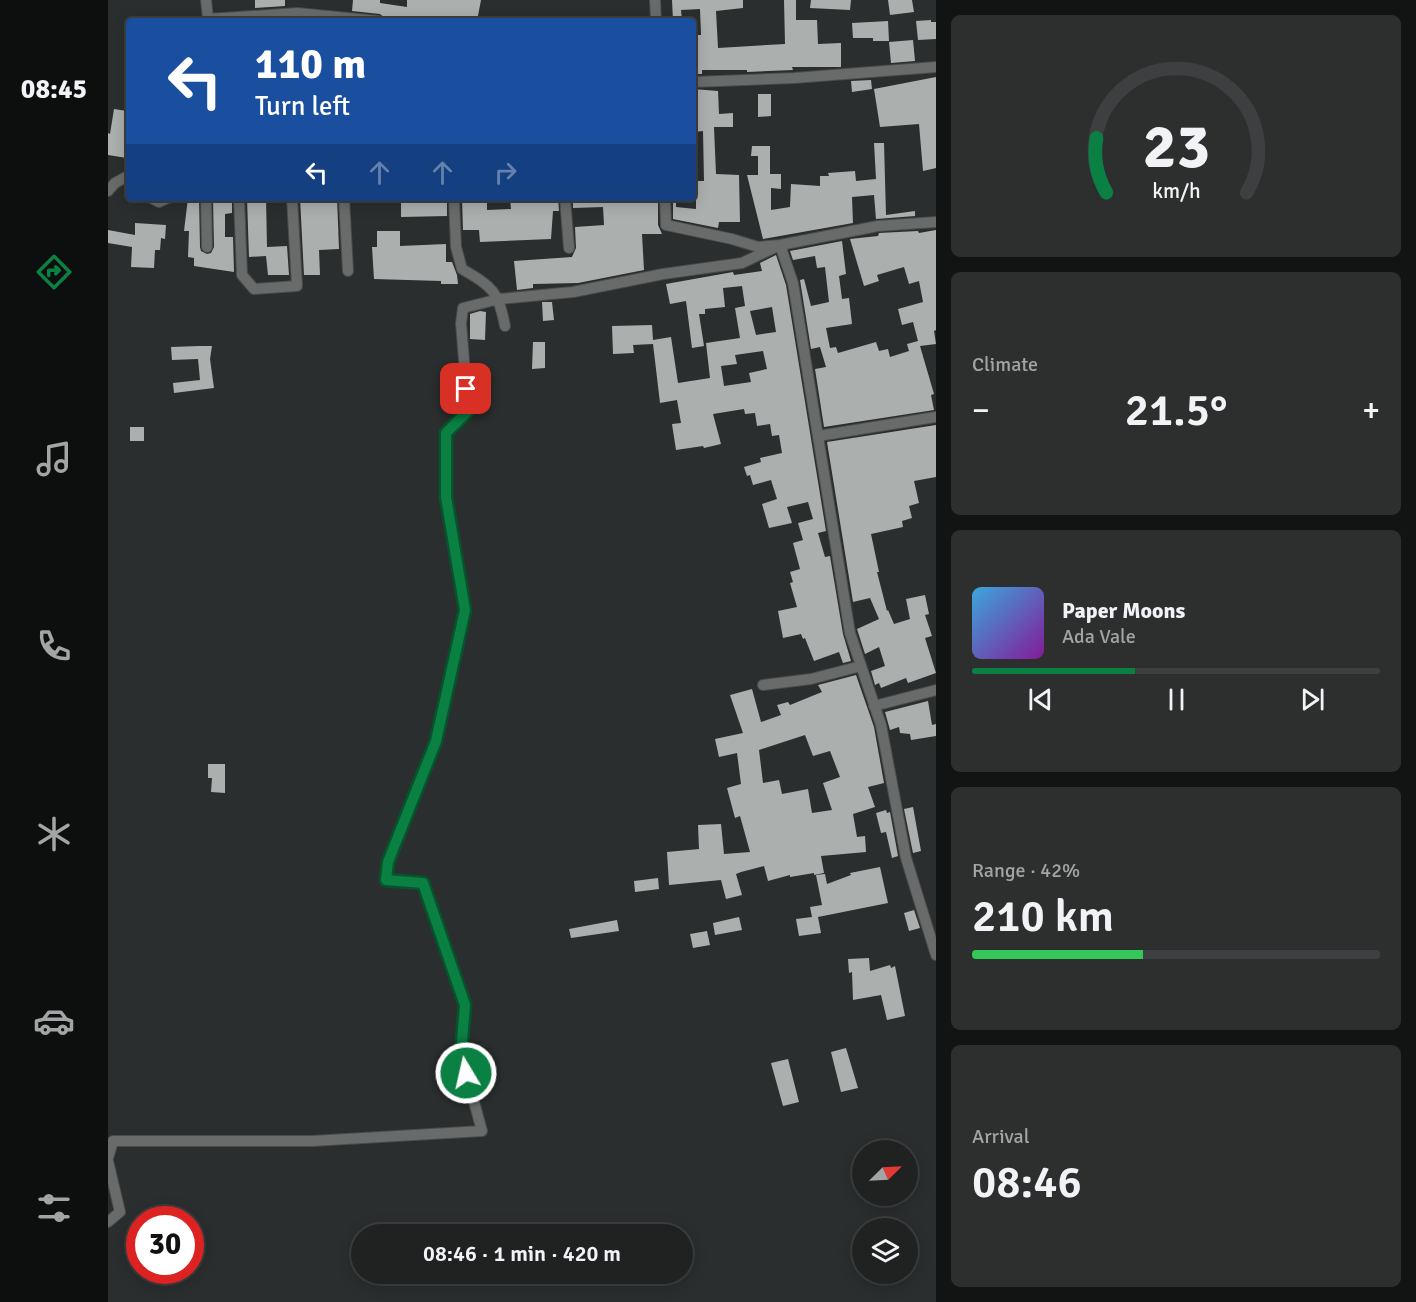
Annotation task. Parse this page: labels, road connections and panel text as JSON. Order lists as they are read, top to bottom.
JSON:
{
  "north": "top right",
  "page": {
    "tabs": "08:45",
    "turn": ["110 m", "Turn left"],
    "tile": [
      "Climate",
      ["Range · 42%", "210 km"],
      ["Arrival", "08:46"]
    ],
    "heat": ["−", "21.5°", "+"],
    "song": ["Paper Moons", "Ada Vale"],
    "limit": "30",
    "trip": "08:46 · 1 min · 420 m",
    "gauge": ["23", "km/h"]
  }
}
